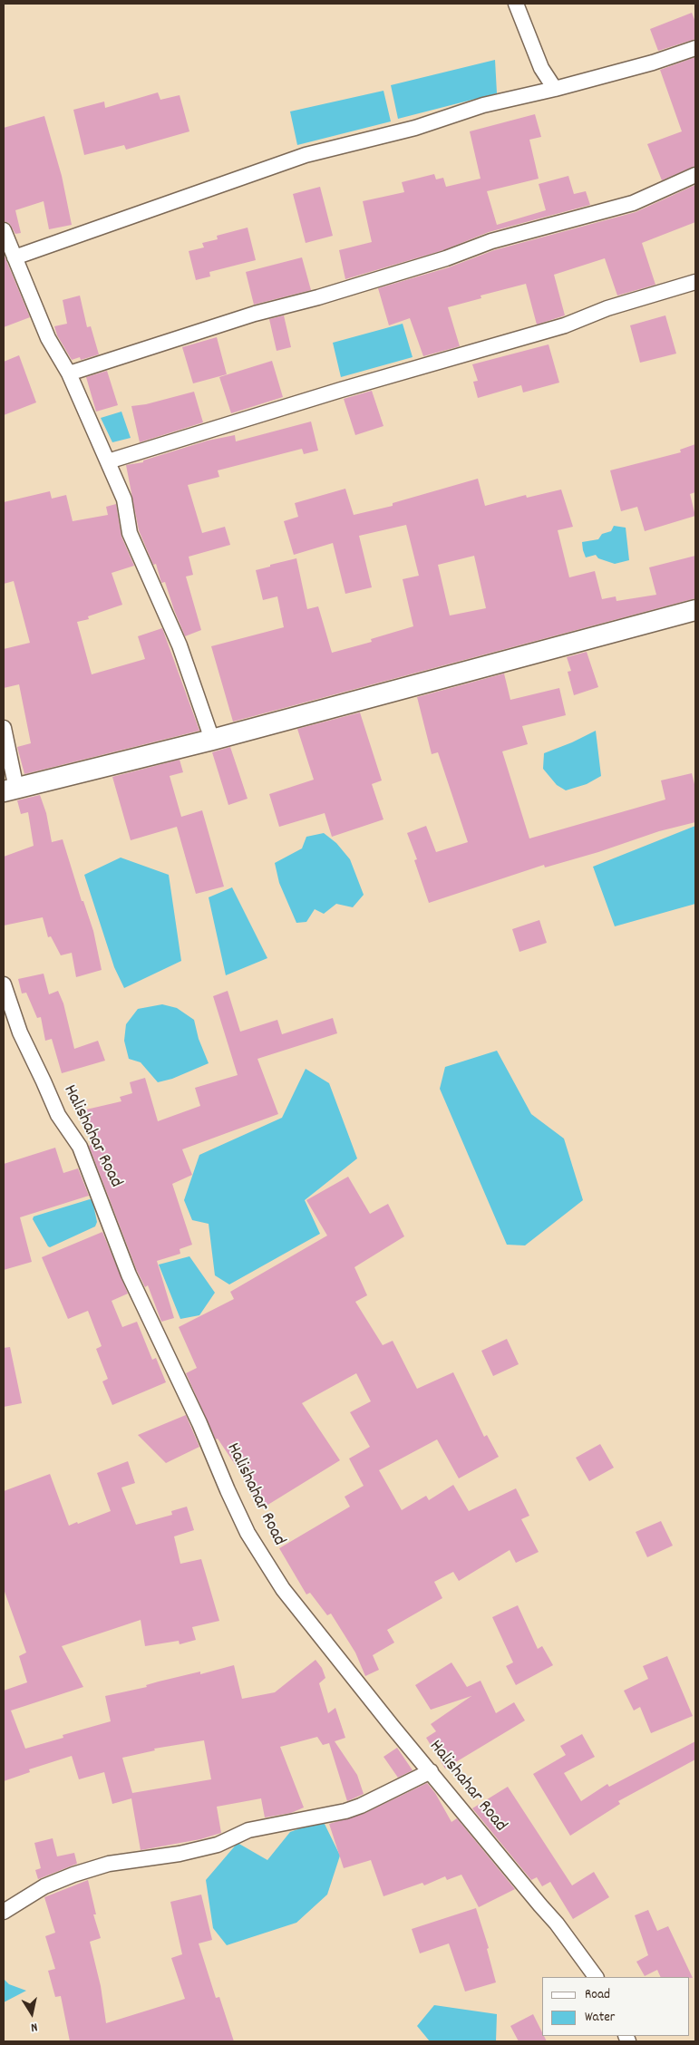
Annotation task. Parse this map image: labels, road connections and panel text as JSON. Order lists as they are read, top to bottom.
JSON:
{
  "streets": {
    "street": ["Halishahar Road"]
  },
  "legend": ["Road", "Water"],
  "north": "bottom"
}
